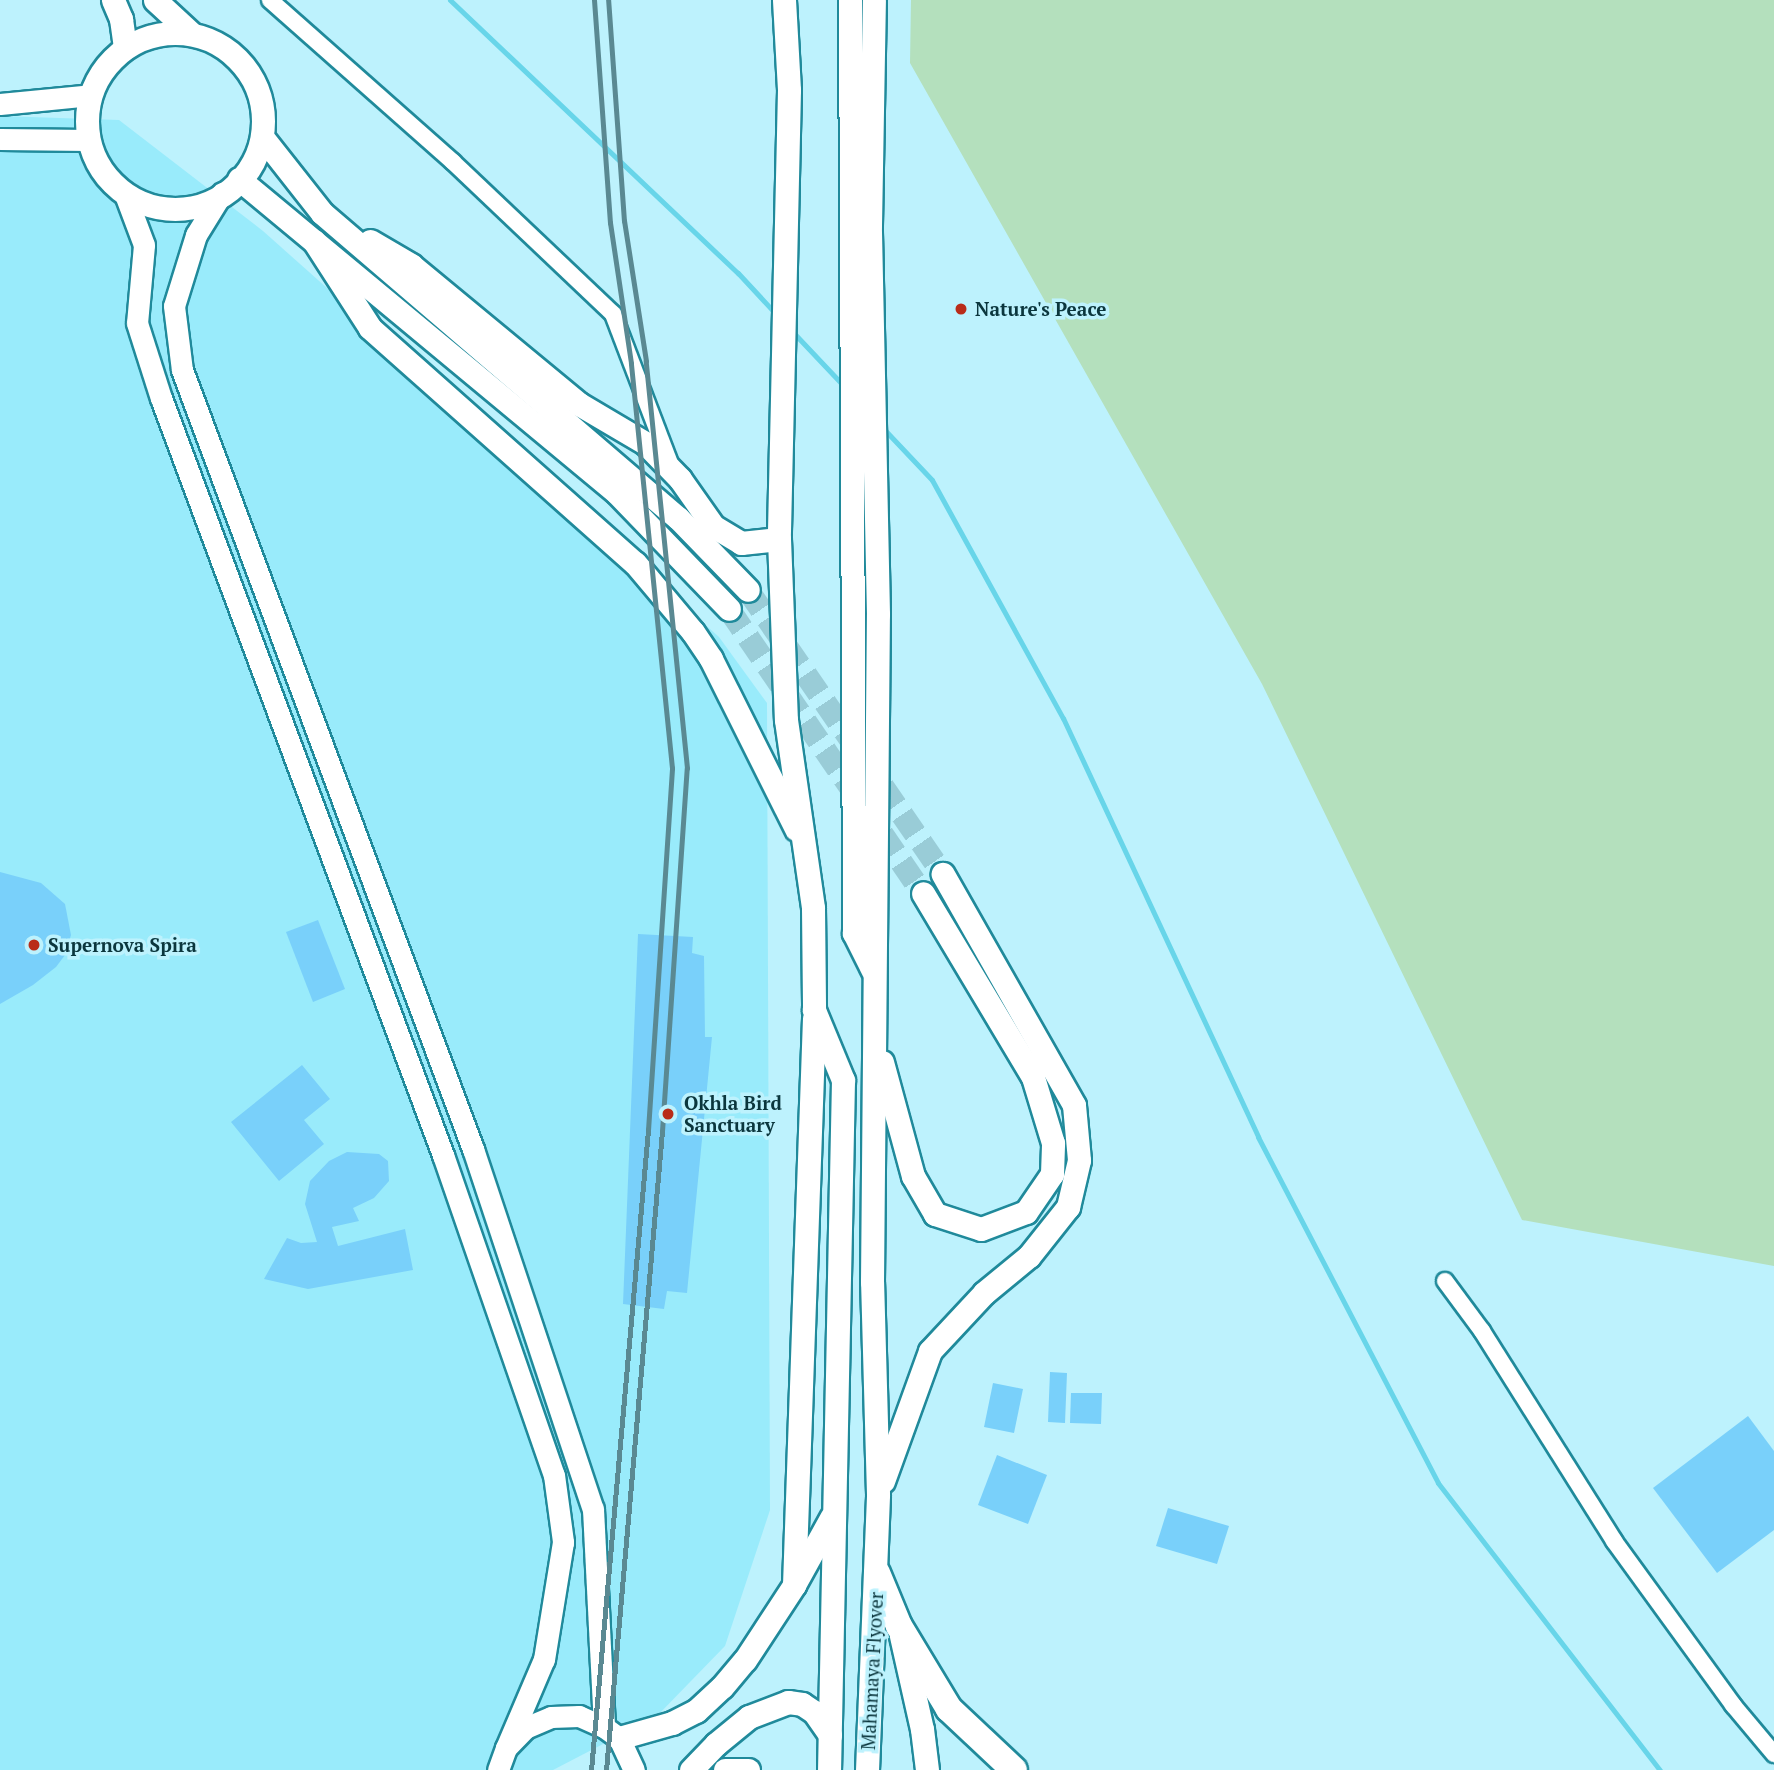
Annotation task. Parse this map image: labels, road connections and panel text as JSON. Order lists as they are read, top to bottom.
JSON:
{
  "streets": {
    "main road": ["Mahamaya Flyover"]
  },
  "places": ["Nature's Peace", "Supernova Spira", "Okhla Bird Sanctuary"]
}
